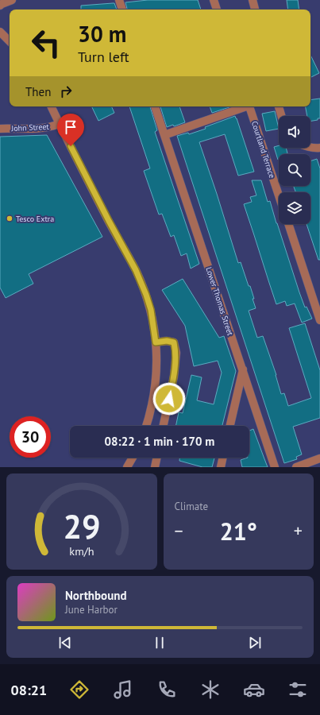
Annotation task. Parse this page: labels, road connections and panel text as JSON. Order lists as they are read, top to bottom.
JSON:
{
  "streets": {
    "street": ["John Street", "Courtland Terrace", "Lower Thomas Street"]
  },
  "places": ["Tesco Extra"],
  "page": {
    "turn": ["30 m", "Turn left"],
    "then": "Then",
    "limit": "30",
    "trip": "08:22 · 1 min · 170 m",
    "tile": "Climate",
    "heat": ["−", "21°", "+"],
    "song": ["Northbound", "June Harbor"],
    "tabs": "08:21",
    "gauge": ["29", "km/h"]
  }
}
